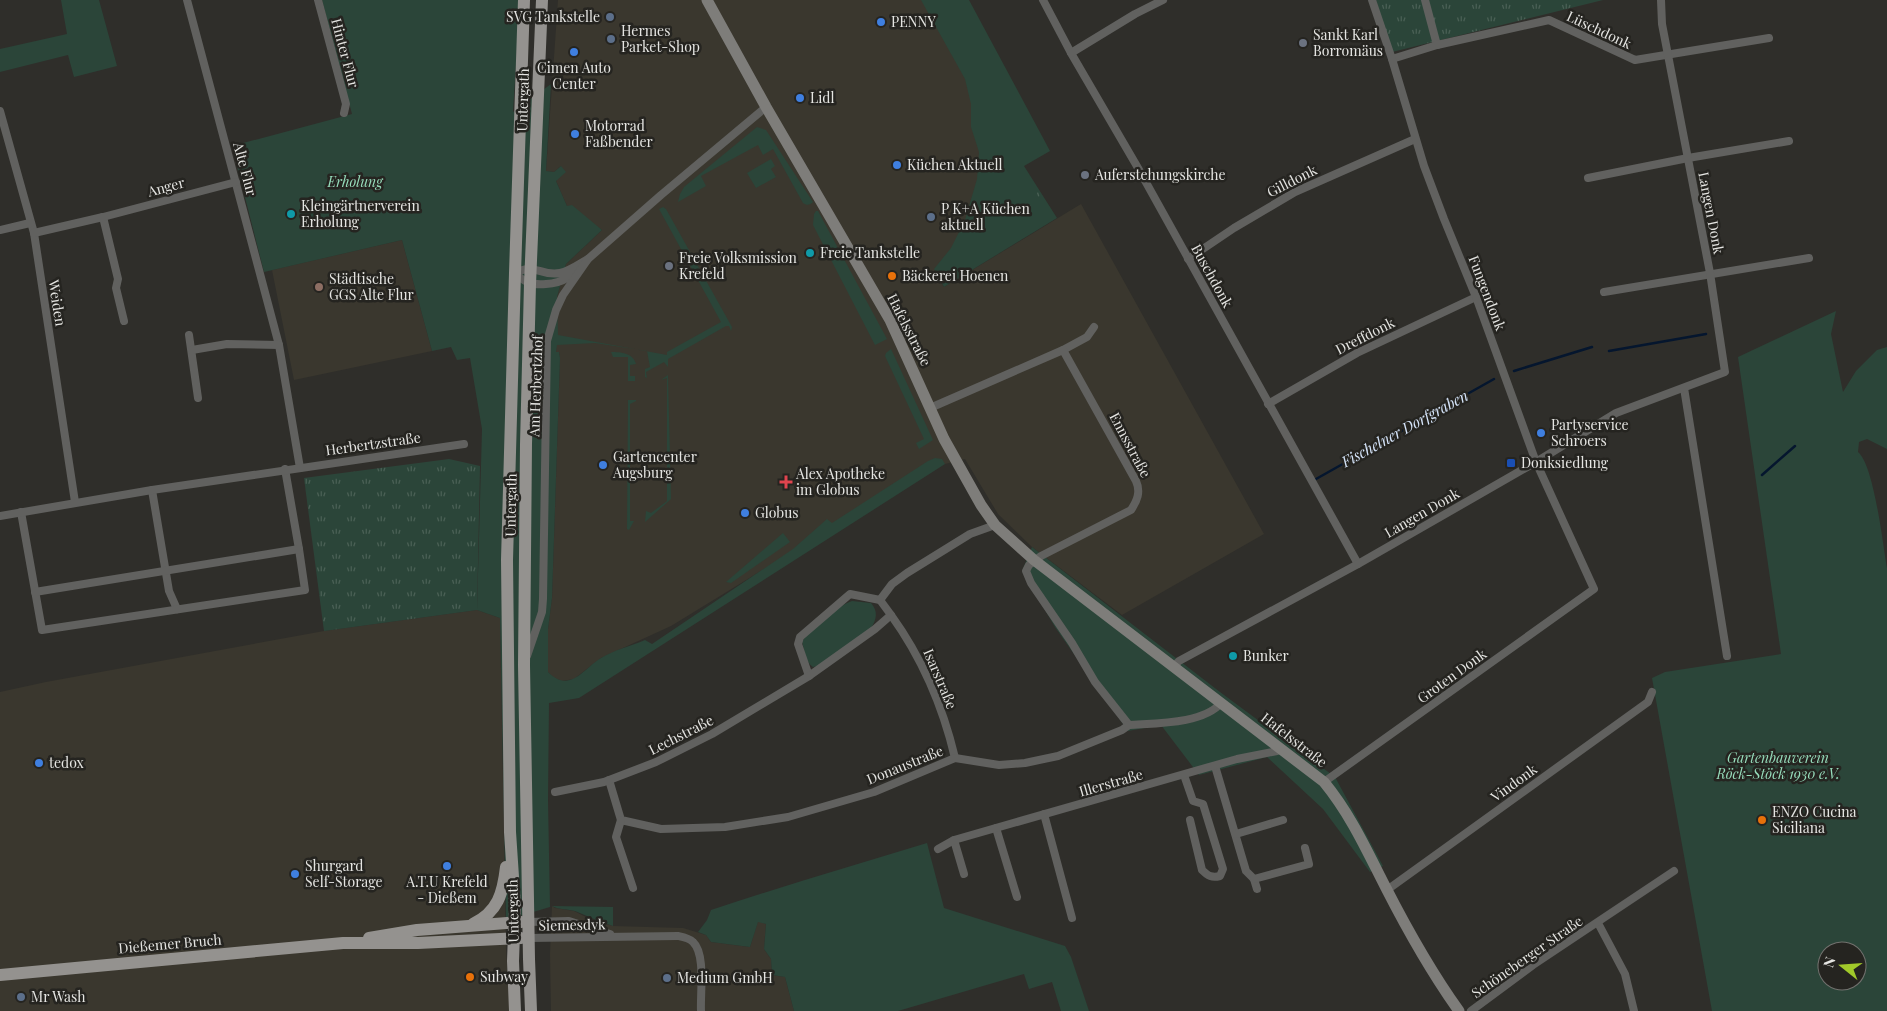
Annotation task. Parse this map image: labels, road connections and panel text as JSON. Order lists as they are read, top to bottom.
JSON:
{
  "streets": {
    "main road": ["Untergath", "Hafelsstraße", "Dießemer Bruch"],
    "street": [
      "Lüschdonk",
      "Hinter Flur",
      "Alte Flur",
      "Gilldonk",
      "Anger",
      "Langen Donk",
      "Buschdonk",
      "Fungendonk",
      "Weiden",
      "Dreffdonk",
      "Am Herbertzhof",
      "Herbertzstraße",
      "Ennsstraße",
      "Groten Donk",
      "Isarstraße",
      "Lechstraße",
      "Donaustraße",
      "Illerstraße",
      "Vindonk",
      "Siemesdyk",
      "Schöneberger Straße"
    ]
  },
  "crossings": [
    ["Lüschdonk", "Langen Donk"],
    ["Lüschdonk", "Fungendonk"],
    ["Untergath", "Am Herbertzhof"],
    ["Untergath", "Siemesdyk"],
    ["Untergath", "Dießemer Bruch"],
    ["Alte Flur", "Anger"],
    ["Alte Flur", "Herbertzstraße"],
    ["Gilldonk", "Buschdonk"],
    ["Gilldonk", "Fungendonk"],
    ["Anger", "Weiden"],
    ["Langen Donk", "Buschdonk"],
    ["Langen Donk", "Fungendonk"],
    ["Langen Donk", "Hafelsstraße"],
    ["Buschdonk", "Dreffdonk"],
    ["Fungendonk", "Dreffdonk"],
    ["Fungendonk", "Groten Donk"],
    ["Weiden", "Herbertzstraße"],
    ["Hafelsstraße", "Am Herbertzhof"],
    ["Hafelsstraße", "Ennsstraße"],
    ["Hafelsstraße", "Groten Donk"],
    ["Hafelsstraße", "Donaustraße"],
    ["Hafelsstraße", "Illerstraße"],
    ["Hafelsstraße", "Vindonk"],
    ["Isarstraße", "Lechstraße"],
    ["Isarstraße", "Donaustraße"],
    ["Siemesdyk", "Dießemer Bruch"]
  ],
  "water": ["Fischelner Dorfgraben"],
  "parks": ["Erholung", "Gartenbauverein Röck-Stöck 1930 e.V."],
  "places": {
    "other": [
      "SVG Tankstelle",
      "PENNY",
      "Hermes Parket-Shop",
      "Sankt Karl Borromäus",
      "Cimen Auto Center",
      "Lidl",
      "Motorrad Faßbender",
      "Küchen Aktuell",
      "Auferstehungskirche",
      "Kleingärtnerverein Erholung",
      "P K+A Küchen aktuell",
      "Freie Tankstelle",
      "Freie Volksmission Krefeld",
      "Bäckerei Hoenen",
      "Städtische GGS Alte Flur",
      "Partyservice Schroers",
      "Gartencenter Augsburg",
      "Globus",
      "Bunker",
      "tedox",
      "ENZO Cucina Siciliana",
      "A.T.U Krefeld - Dießem",
      "Shurgard Self-Storage",
      "Subway",
      "Medium GmbH",
      "Mr Wash"
    ],
    "transit": ["Donksiedlung"],
    "health": ["Alex Apotheke im Globus"]
  },
  "north": "left"
}
